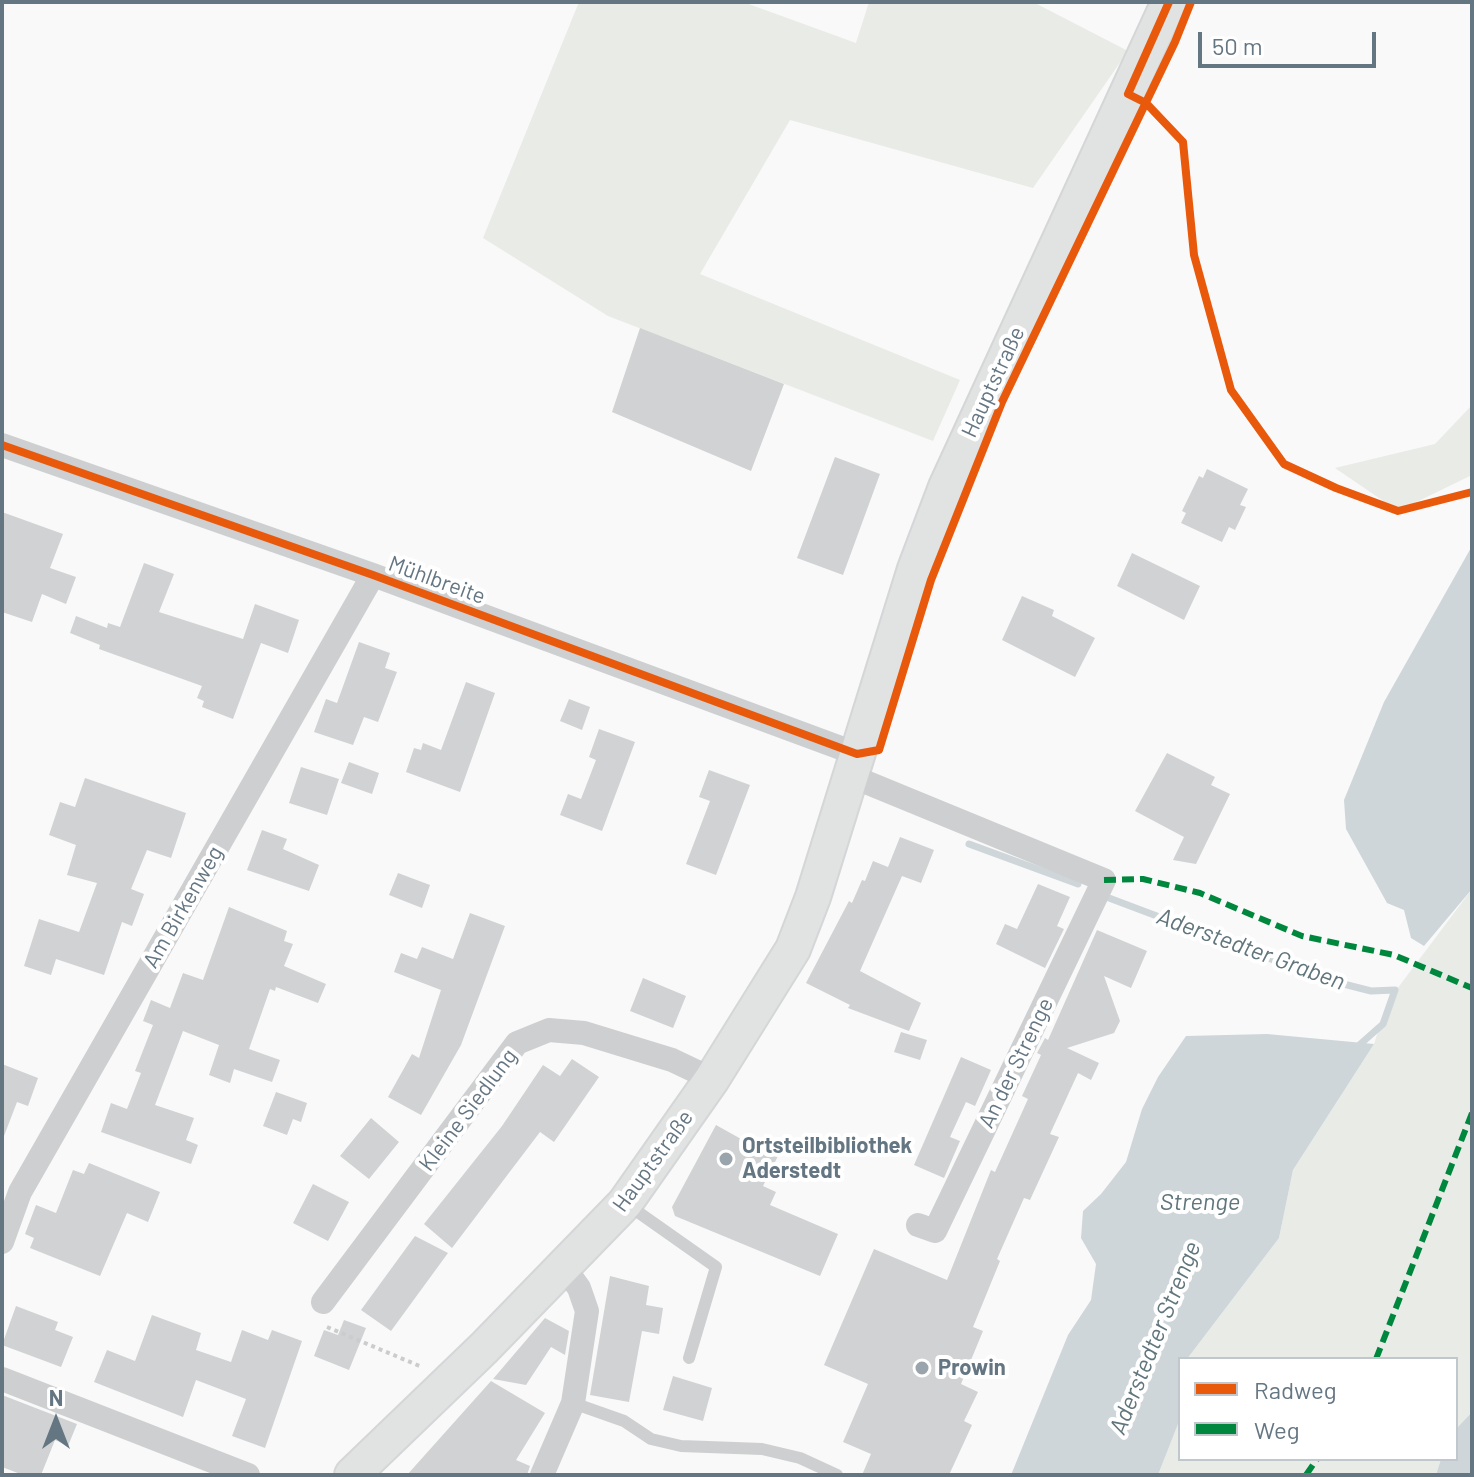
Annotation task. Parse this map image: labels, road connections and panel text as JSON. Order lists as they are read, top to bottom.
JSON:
{
  "streets": {
    "main road": ["Hauptstraße"],
    "street": [
      "Mühlbreite",
      "Am Birkenweg",
      "An der Strenge",
      "Kleine Siedlung"
    ]
  },
  "crossings": [
    ["Hauptstraße", "Mühlbreite"],
    ["Hauptstraße", "An der Strenge"],
    ["Hauptstraße", "Kleine Siedlung"],
    ["Mühlbreite", "Am Birkenweg"],
    ["Mühlbreite", "An der Strenge"]
  ],
  "water": ["Aderstedter Graben", "Strenge", "Aderstedter Strenge"],
  "places": ["Ortsteilbibliothek Aderstedt", "Prowin"],
  "legend": ["Radweg", "Weg"],
  "scale_bar": "50 m",
  "north": "top"
}
